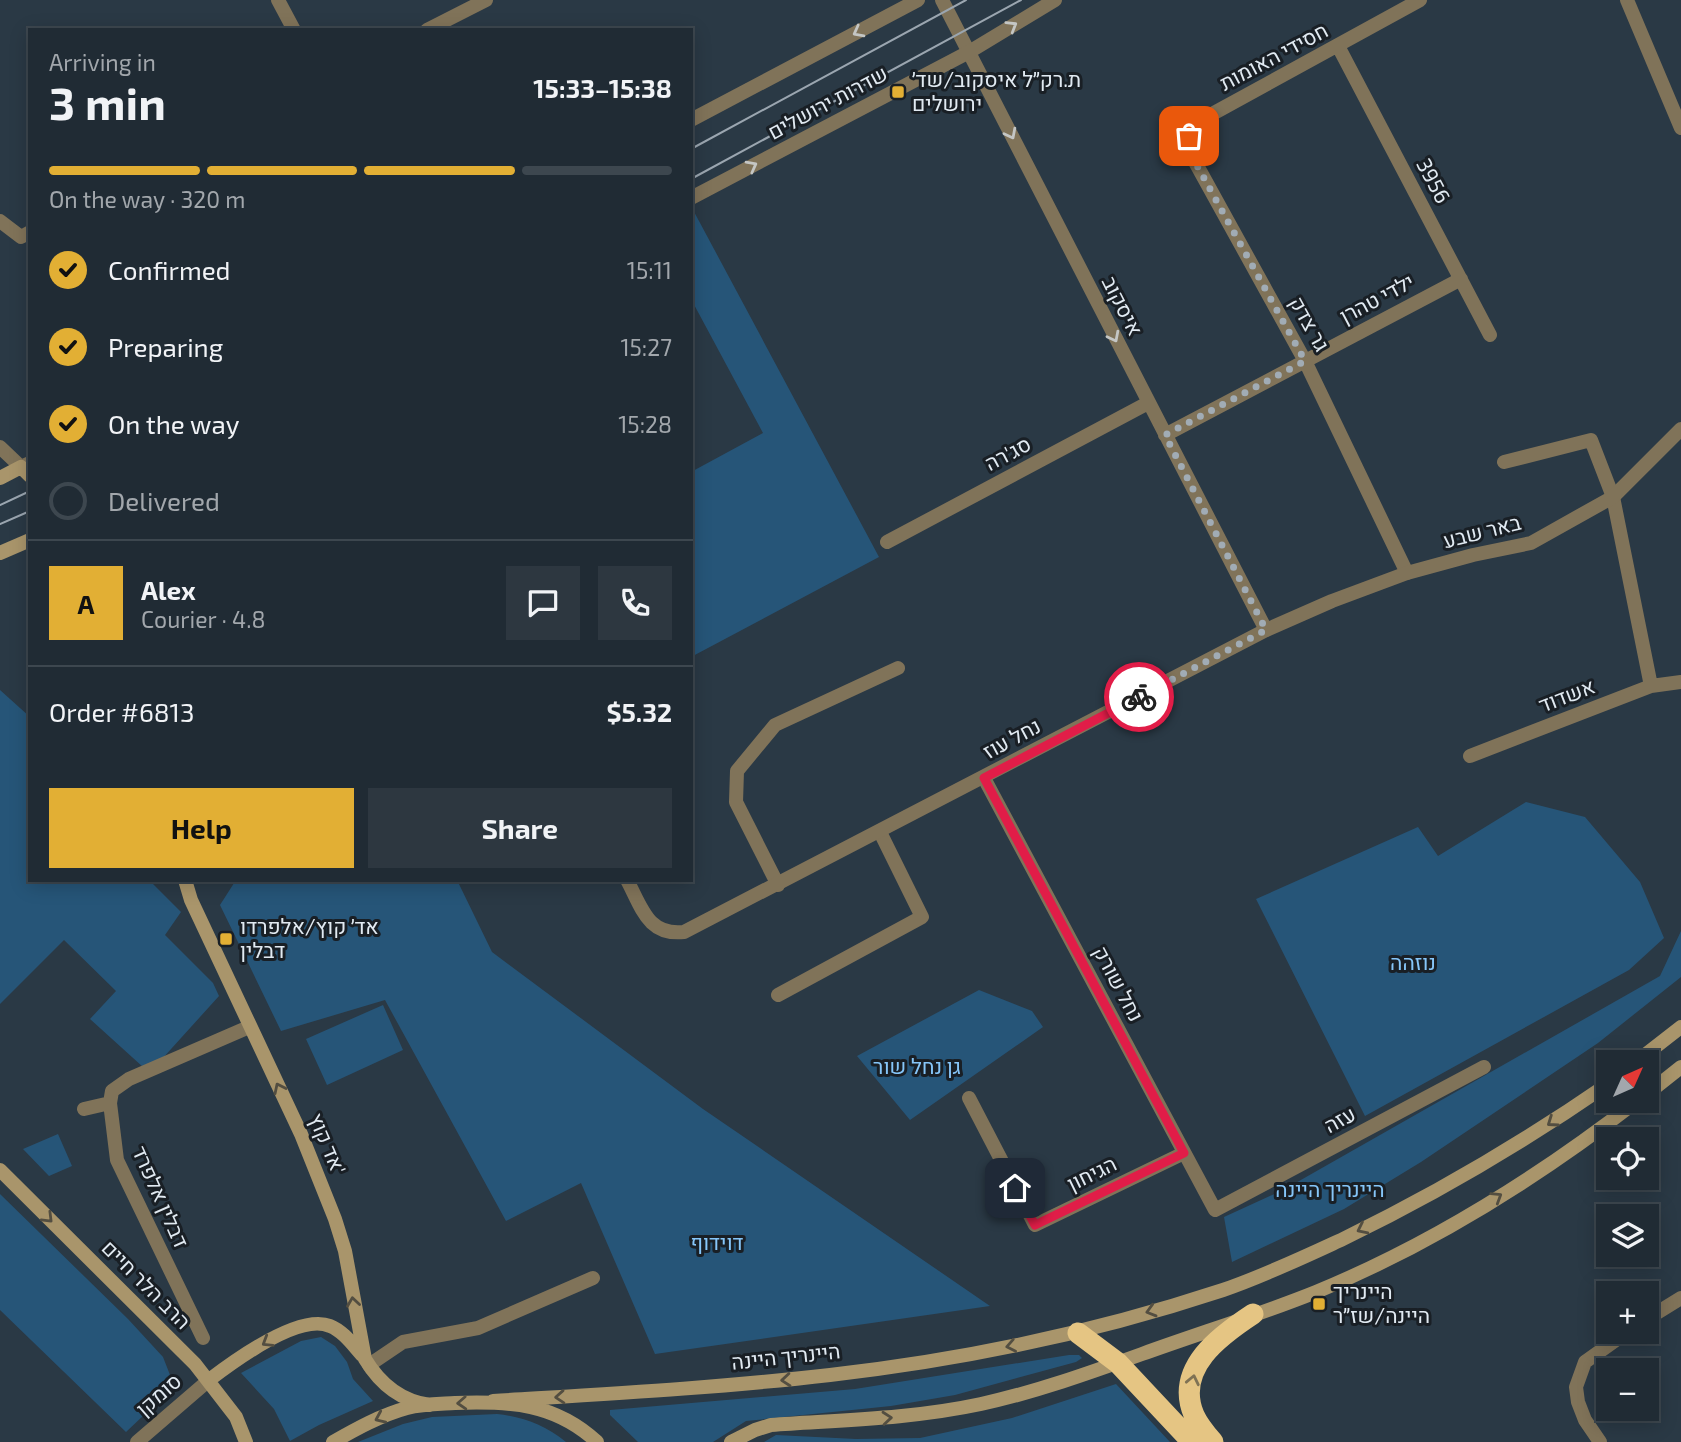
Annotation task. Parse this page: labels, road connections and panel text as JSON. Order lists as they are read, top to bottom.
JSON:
{
  "streets": {
    "main road": ["אד קוץ'", "הרב הלר חיים", "היינריך היינה"],
    "street": [
      "חסידי האומות",
      "שדרות ירושלים",
      "3956",
      "ילדי טהרן",
      "איסקוב",
      "גר צדק",
      "סג'רה",
      "באר שבע",
      "אשדוד",
      "נחל עוז",
      "נחל שורק",
      "עזה",
      "הגיחון",
      "דבלין אלפרד",
      "סומקן"
    ]
  },
  "crossings": [
    ["חסידי האומות", "3956"],
    ["חסידי האומות", "גר צדק"],
    ["שדרות ירושלים", "איסקוב"],
    ["3956", "ילדי טהרן"],
    ["ילדי טהרן", "איסקוב"],
    ["ילדי טהרן", "גר צדק"],
    ["איסקוב", "סג'רה"],
    ["איסקוב", "באר שבע"],
    ["איסקוב", "נחל עוז"],
    ["גר צדק", "באר שבע"],
    ["באר שבע", "נחל עוז"],
    ["נחל עוז", "נחל שורק"],
    ["נחל שורק", "עזה"],
    ["נחל שורק", "הגיחון"],
    ["הרב הלר חיים", "סומקן"]
  ],
  "one_way": ["איסקוב", "אד קוץ'", "הרב הלר חיים"],
  "parks": [
    "נוזהה",
    "גן נחל שור",
    "היינריך היינה",
    "דוידוף"
  ],
  "places": {
    "transit": ["ת.רק״ל איסקוב/שד׳ ירושלים", "אד׳ קוץ/אלפרדו דבלין", "היינריך היינה/שז״ר"]
  },
  "north": "top right",
  "page": {
    "heading": ["3 min", "Arriving in", "15:33–15:38"],
    "panel": [
      "Alex",
      "Courier · 4.8",
      "Order #6813",
      "$5.32"
    ],
    "bar": "On the way · 320 m",
    "list": [
      ["Confirmed", "15:11"],
      ["Preparing", "15:27"],
      ["On the way", "15:28"],
      "Delivered"
    ],
    "round": "A",
    "buttons": ["Help", "Share"],
    "map_buttons": ["+", "−"]
  }
}
